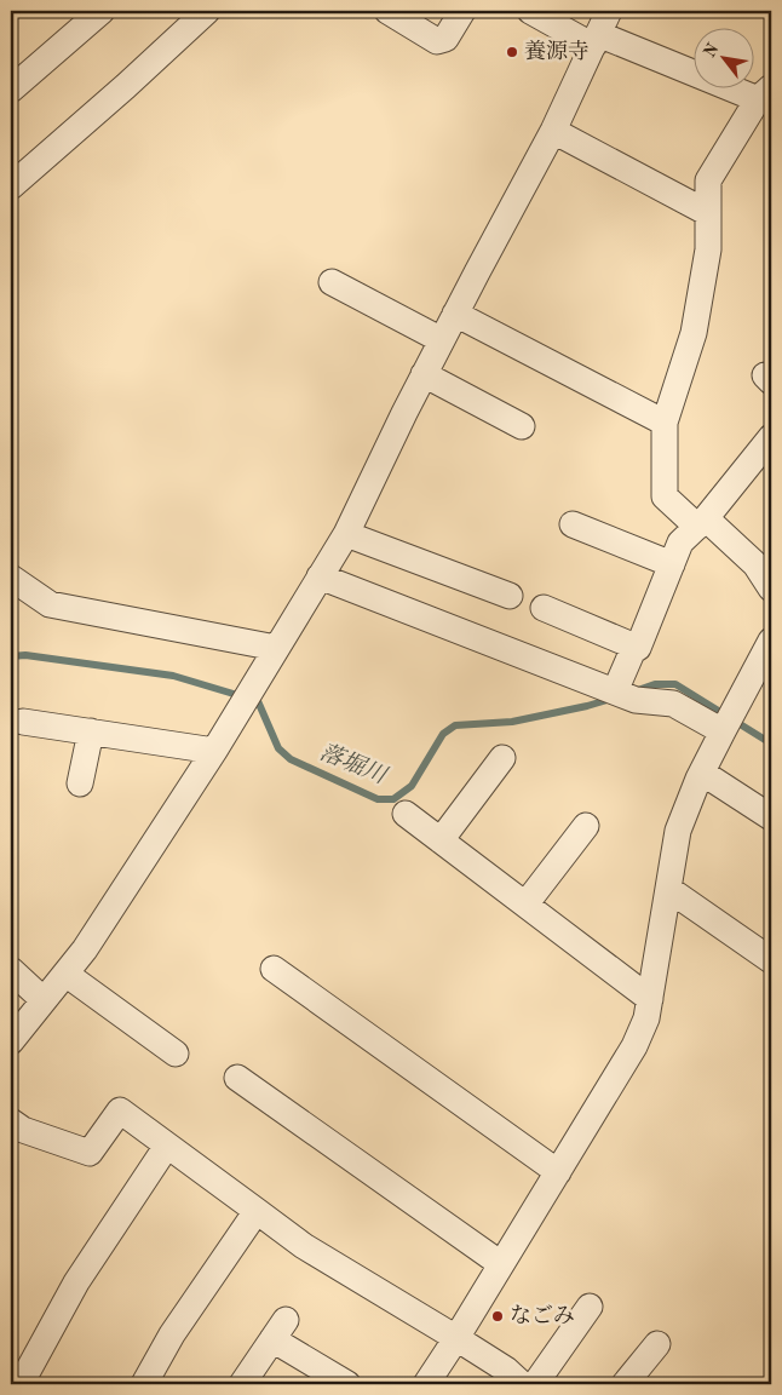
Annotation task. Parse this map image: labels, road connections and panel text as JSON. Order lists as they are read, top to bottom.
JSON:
{
  "water": ["落堀川"],
  "places": ["養源寺", "なごみ"],
  "north": "top left"
}
